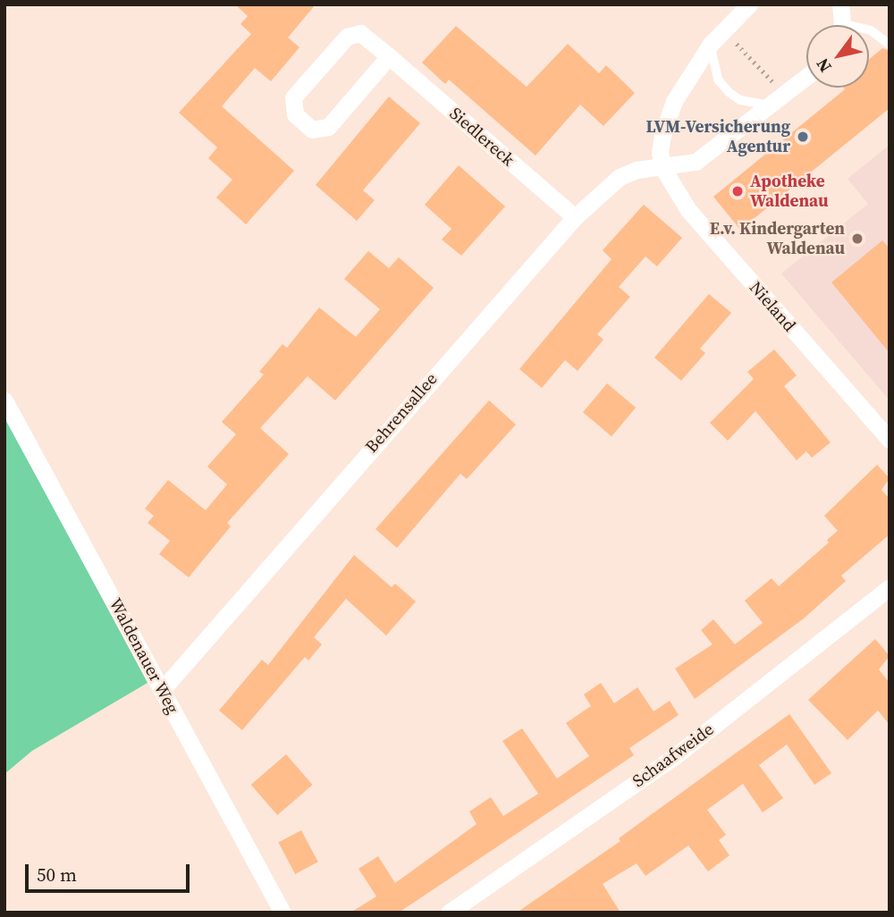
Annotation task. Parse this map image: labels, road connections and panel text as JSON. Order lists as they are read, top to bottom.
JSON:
{
  "streets": {
    "street": [
      "Siedlereck",
      "Nieland",
      "Behrensallee",
      "Waldenauer Weg",
      "Schaafweide"
    ]
  },
  "crossings": [
    ["Siedlereck", "Behrensallee"],
    ["Nieland", "Behrensallee"],
    ["Behrensallee", "Waldenauer Weg"]
  ],
  "places": ["LVM-Versicherung Agentur", "Apotheke Waldenau", "E.v. Kindergarten Waldenau"],
  "scale_bar": "50 m",
  "north": "bottom left"
}
